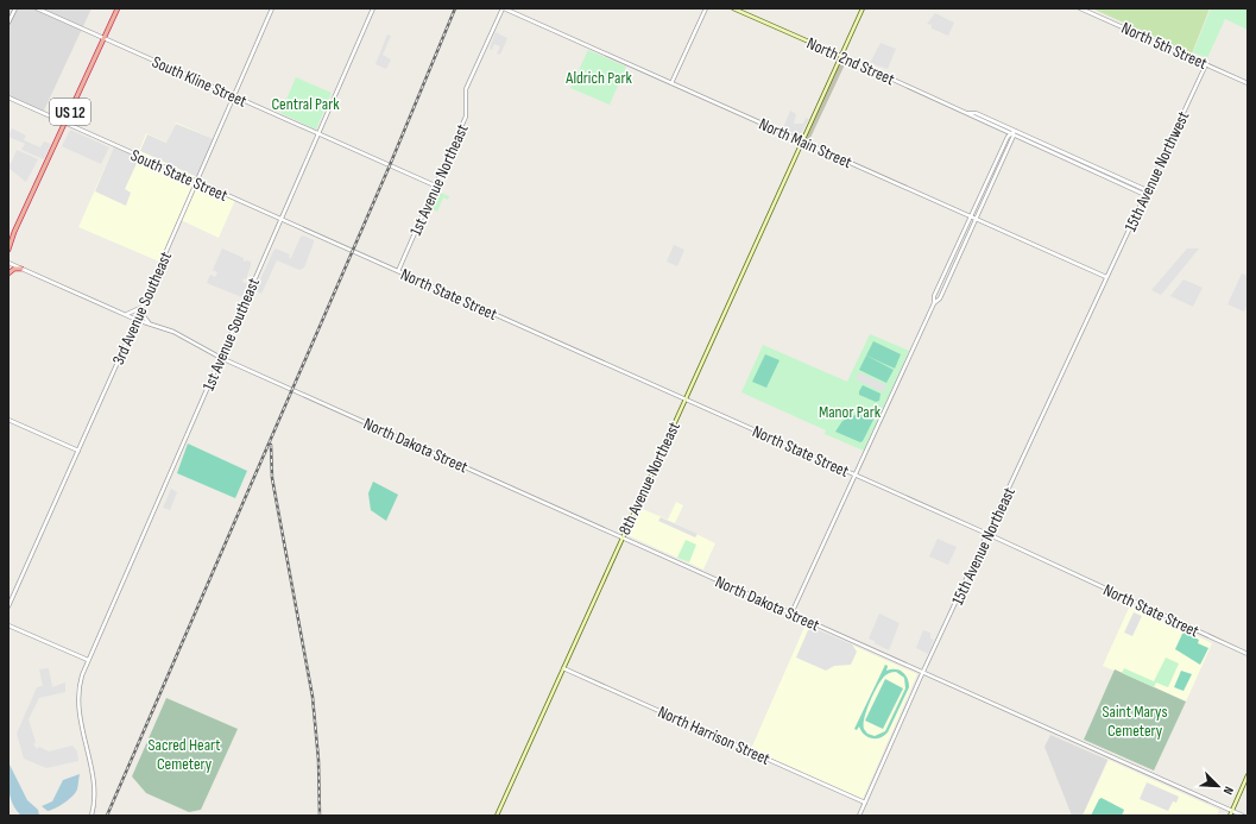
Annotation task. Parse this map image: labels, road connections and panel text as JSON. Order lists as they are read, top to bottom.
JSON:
{
  "streets": {
    "highway": ["US 12"],
    "main road": ["North 2nd Street", "8th Avenue Northeast"],
    "street": [
      "North 5th Street",
      "South Kline Street",
      "North Main Street",
      "15th Avenue Northwest",
      "South State Street",
      "1st Avenue Northeast",
      "North State Street",
      "3rd Avenue Southeast",
      "1st Avenue Southeast",
      "North Dakota Street",
      "15th Avenue Northeast",
      "North Harrison Street"
    ]
  },
  "crossings": [
    ["North 5th Street", "15th Avenue Northwest"],
    ["North 2nd Street", "15th Avenue Northwest"],
    ["North 2nd Street", "8th Avenue Northeast"],
    ["South Kline Street", "US 12"],
    ["South Kline Street", "1st Avenue Northeast"],
    ["South Kline Street", "3rd Avenue Southeast"],
    ["South Kline Street", "1st Avenue Southeast"],
    ["US 12", "South State Street"],
    ["North Main Street", "15th Avenue Northwest"],
    ["North Main Street", "1st Avenue Northeast"],
    ["North Main Street", "8th Avenue Northeast"],
    ["North Main Street", "15th Avenue Northeast"],
    ["15th Avenue Northwest", "15th Avenue Northeast"],
    ["South State Street", "North State Street"],
    ["South State Street", "3rd Avenue Southeast"],
    ["South State Street", "1st Avenue Southeast"],
    ["1st Avenue Northeast", "North State Street"],
    ["North State Street", "8th Avenue Northeast"],
    ["North State Street", "15th Avenue Northeast"],
    ["3rd Avenue Southeast", "North Dakota Street"],
    ["1st Avenue Southeast", "North Dakota Street"],
    ["North Dakota Street", "8th Avenue Northeast"],
    ["North Dakota Street", "15th Avenue Northeast"],
    ["8th Avenue Northeast", "North Harrison Street"],
    ["15th Avenue Northeast", "North Harrison Street"]
  ],
  "parks": [
    "Aldrich Park",
    "Central Park",
    "Manor Park",
    "Saint Marys Cemetery",
    "Sacred Heart Cemetery"
  ],
  "north": "bottom right"
}
